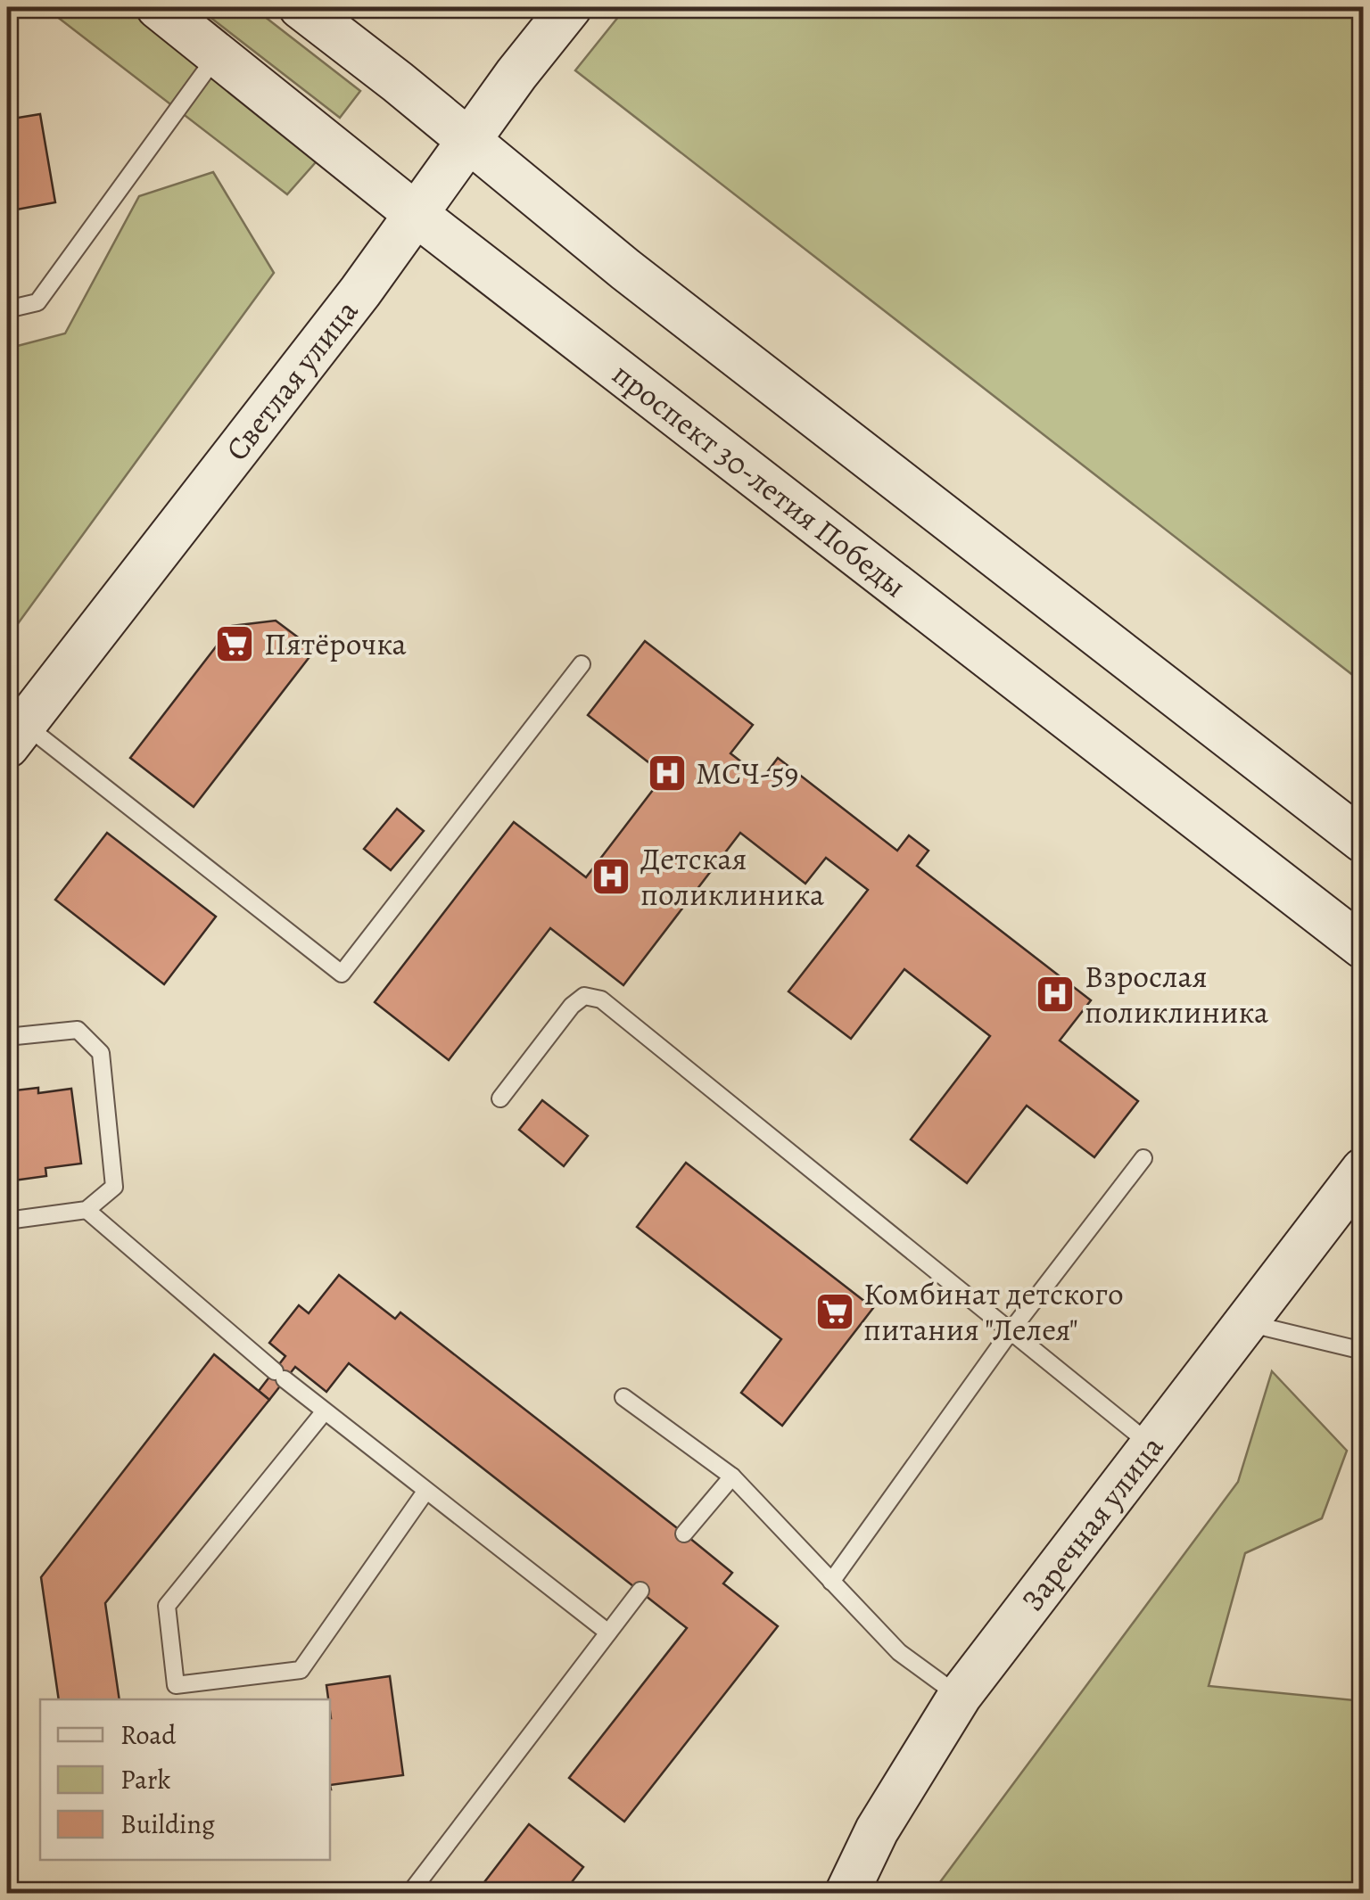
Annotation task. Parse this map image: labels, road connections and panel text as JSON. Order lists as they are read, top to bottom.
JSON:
{
  "streets": {
    "main road": ["Светлая улица", "проспект 30-летия Победы", "Заречная улица"]
  },
  "crossings": [
    ["Светлая улица", "проспект 30-летия Победы"]
  ],
  "places": {
    "supermarket": ["Пятёрочка", "Комбинат детского питания \"Лелея\""],
    "hospital": ["МСЧ-59", "Детская поликлиника", "Взрослая поликлиника"]
  },
  "legend": ["Road", "Park", "Building"]
}
